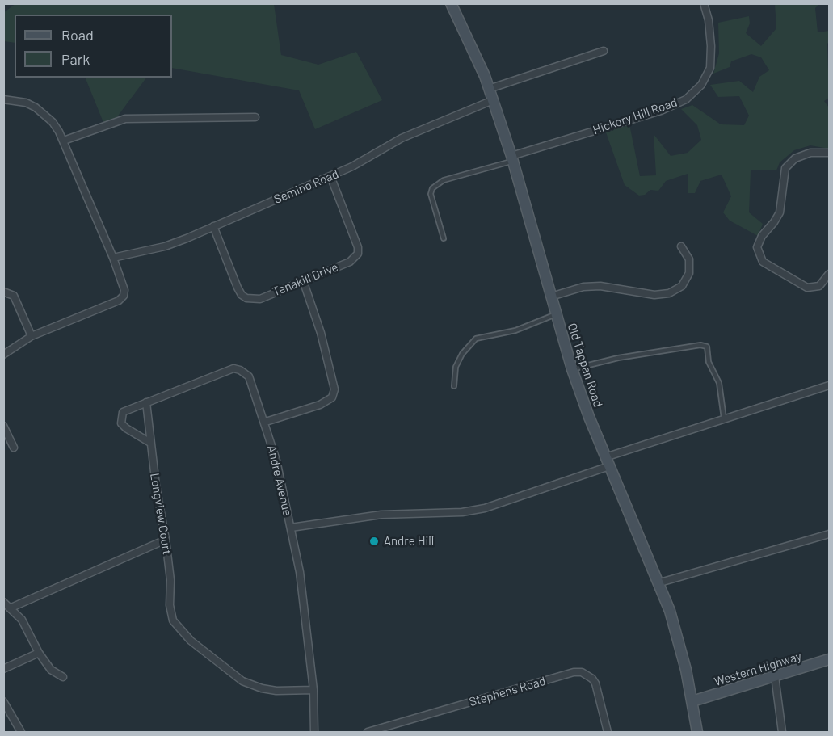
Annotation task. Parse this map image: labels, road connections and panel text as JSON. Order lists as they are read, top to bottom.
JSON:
{
  "streets": {
    "main road": ["Old Tappan Road", "Western Highway"],
    "street": [
      "Hickory Hill Road",
      "Semino Road",
      "Tenakill Drive",
      "Andre Avenue",
      "Longview Court",
      "Stephens Road"
    ]
  },
  "crossings": [
    ["Hickory Hill Road", "Old Tappan Road"],
    ["Semino Road", "Tenakill Drive"],
    ["Semino Road", "Old Tappan Road"],
    ["Old Tappan Road", "Western Highway"],
    ["Andre Avenue", "Longview Court"]
  ],
  "places": ["Andre Hill"],
  "legend": ["Road", "Park"]
}
